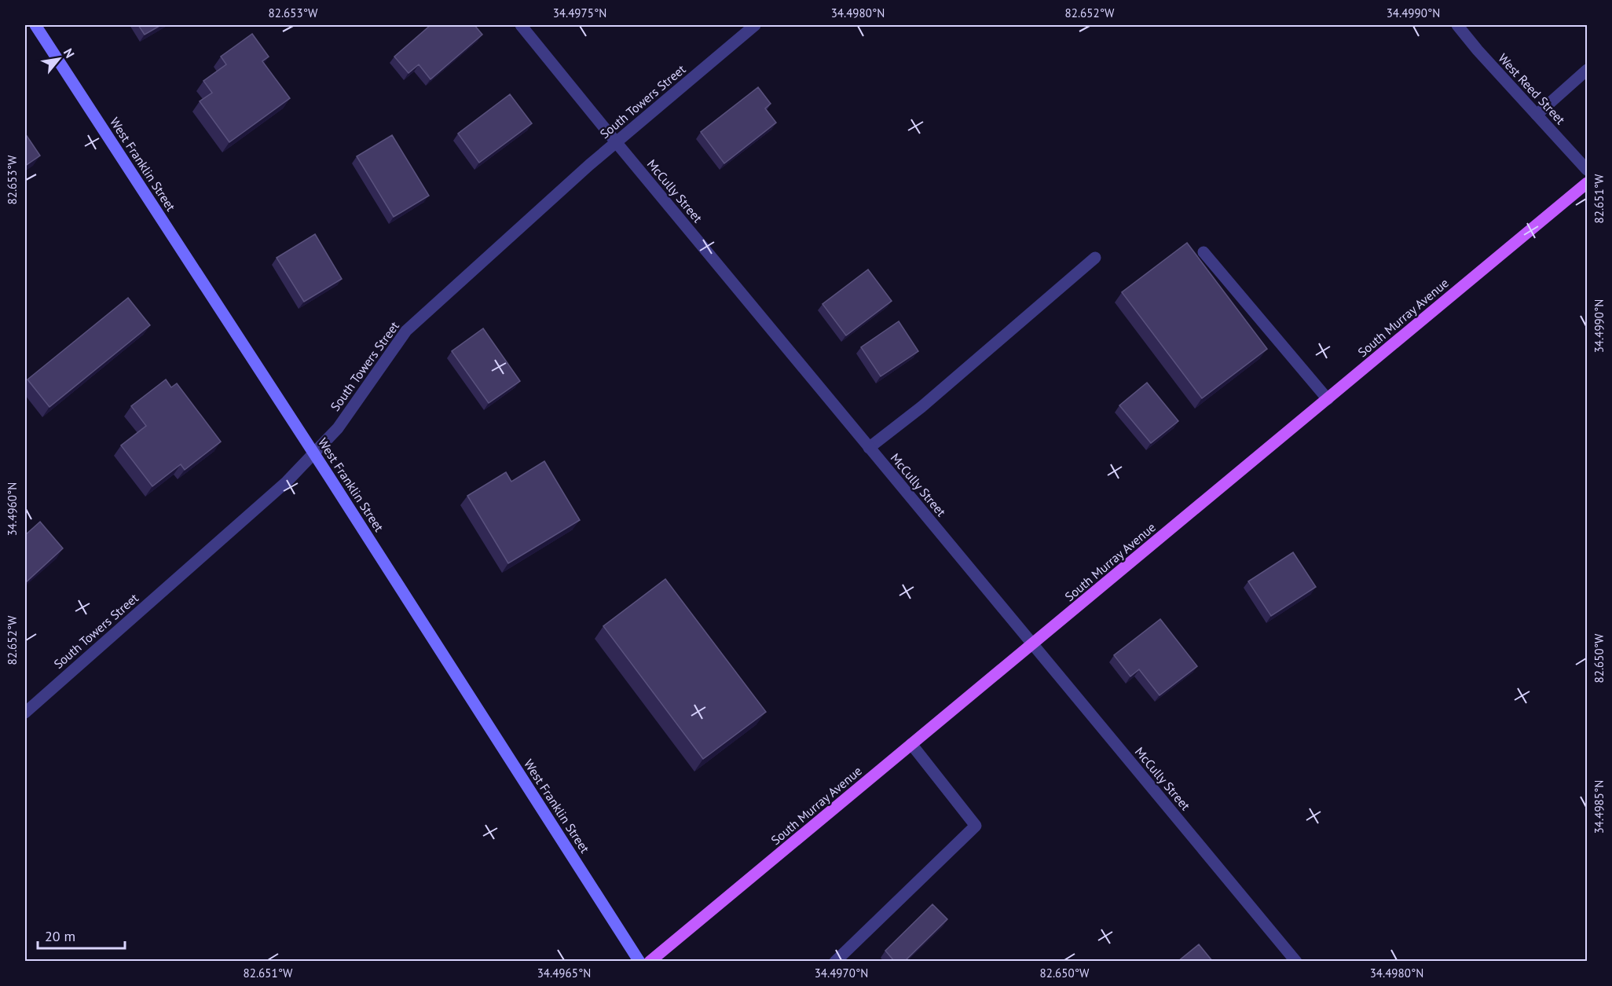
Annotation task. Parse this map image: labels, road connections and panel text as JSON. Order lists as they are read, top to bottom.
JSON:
{
  "streets": {
    "main road": ["South Murray Avenue"],
    "street": [
      "West Reed Street",
      "South Towers Street",
      "West Franklin Street",
      "McCully Street"
    ]
  },
  "crossings": [
    ["South Towers Street", "West Franklin Street"],
    ["South Towers Street", "McCully Street"],
    ["McCully Street", "South Murray Avenue"]
  ],
  "scale_bar": "20 m",
  "north": "top right",
  "coordinates": [
    "82.653°W",
    "34.4975°N",
    "34.4980°N",
    "82.652°W",
    "34.4990°N",
    "82.651°W",
    "34.4960°N",
    "82.650°W",
    "34.4985°N",
    "34.4965°N",
    "34.4970°N"
  ]
}
